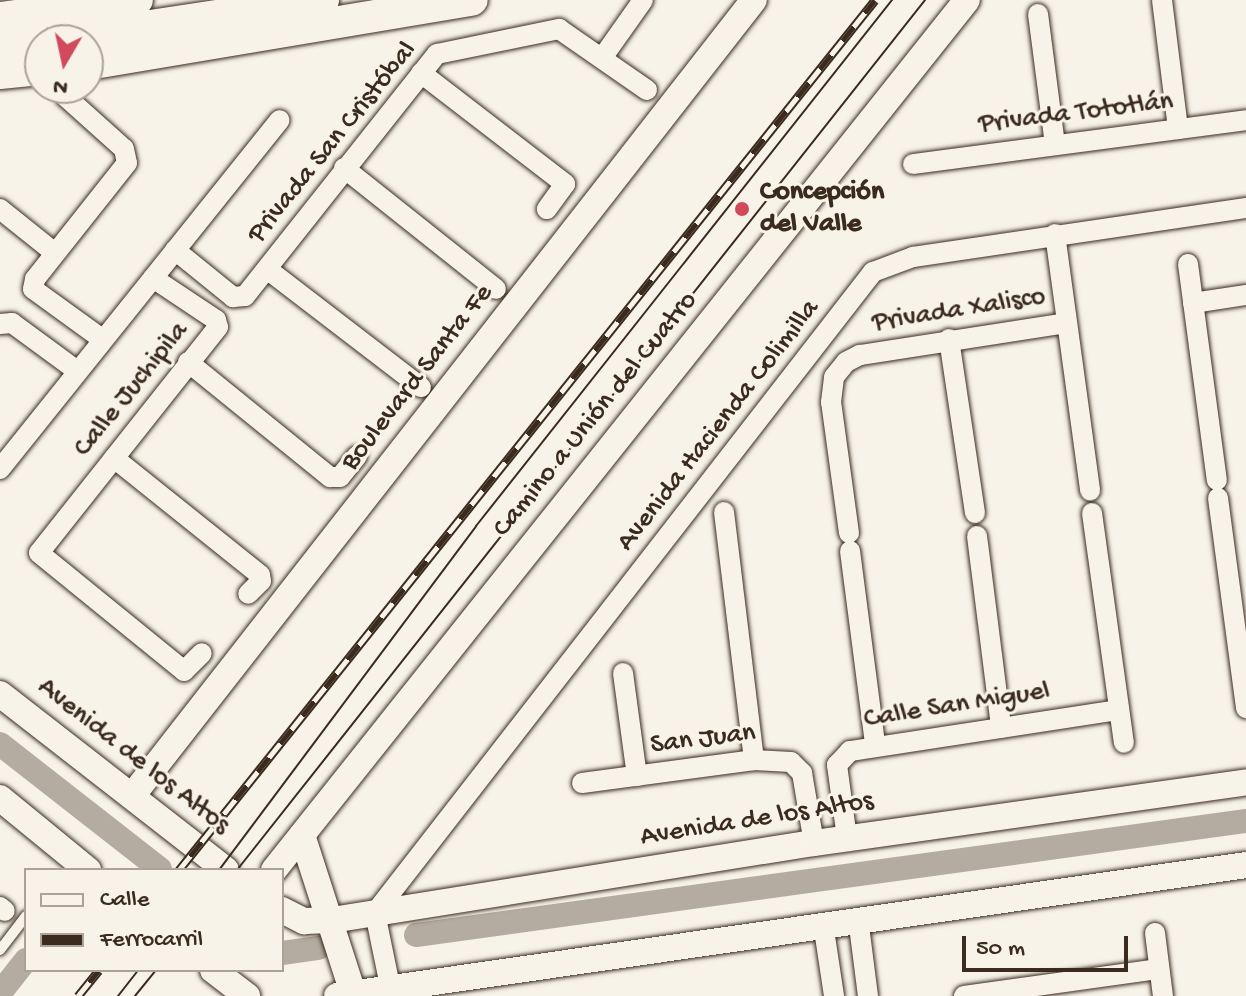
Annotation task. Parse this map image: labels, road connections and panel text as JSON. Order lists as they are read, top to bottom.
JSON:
{
  "streets": {
    "street": [
      "Privada Tototlán",
      "Privada San Cristóbal",
      "Privada Xalisco",
      "Boulevard Santa Fe",
      "Calle Juchipila",
      "Camino a Unión del Cuatro",
      "Avenida Hacienda Colimilla",
      "Calle San Miguel",
      "San Juan",
      "Avenida de los Altos"
    ]
  },
  "crossings": [
    ["Privada Xalisco", "Calle San Miguel"],
    ["Boulevard Santa Fe", "Avenida de los Altos"],
    ["Avenida Hacienda Colimilla", "Avenida de los Altos"],
    ["Calle San Miguel", "Avenida de los Altos"],
    ["San Juan", "Avenida de los Altos"]
  ],
  "places": ["Concepción del Valle"],
  "legend": ["Calle", "Ferrocarril"],
  "scale_bar": "50 m",
  "north": "bottom"
}
